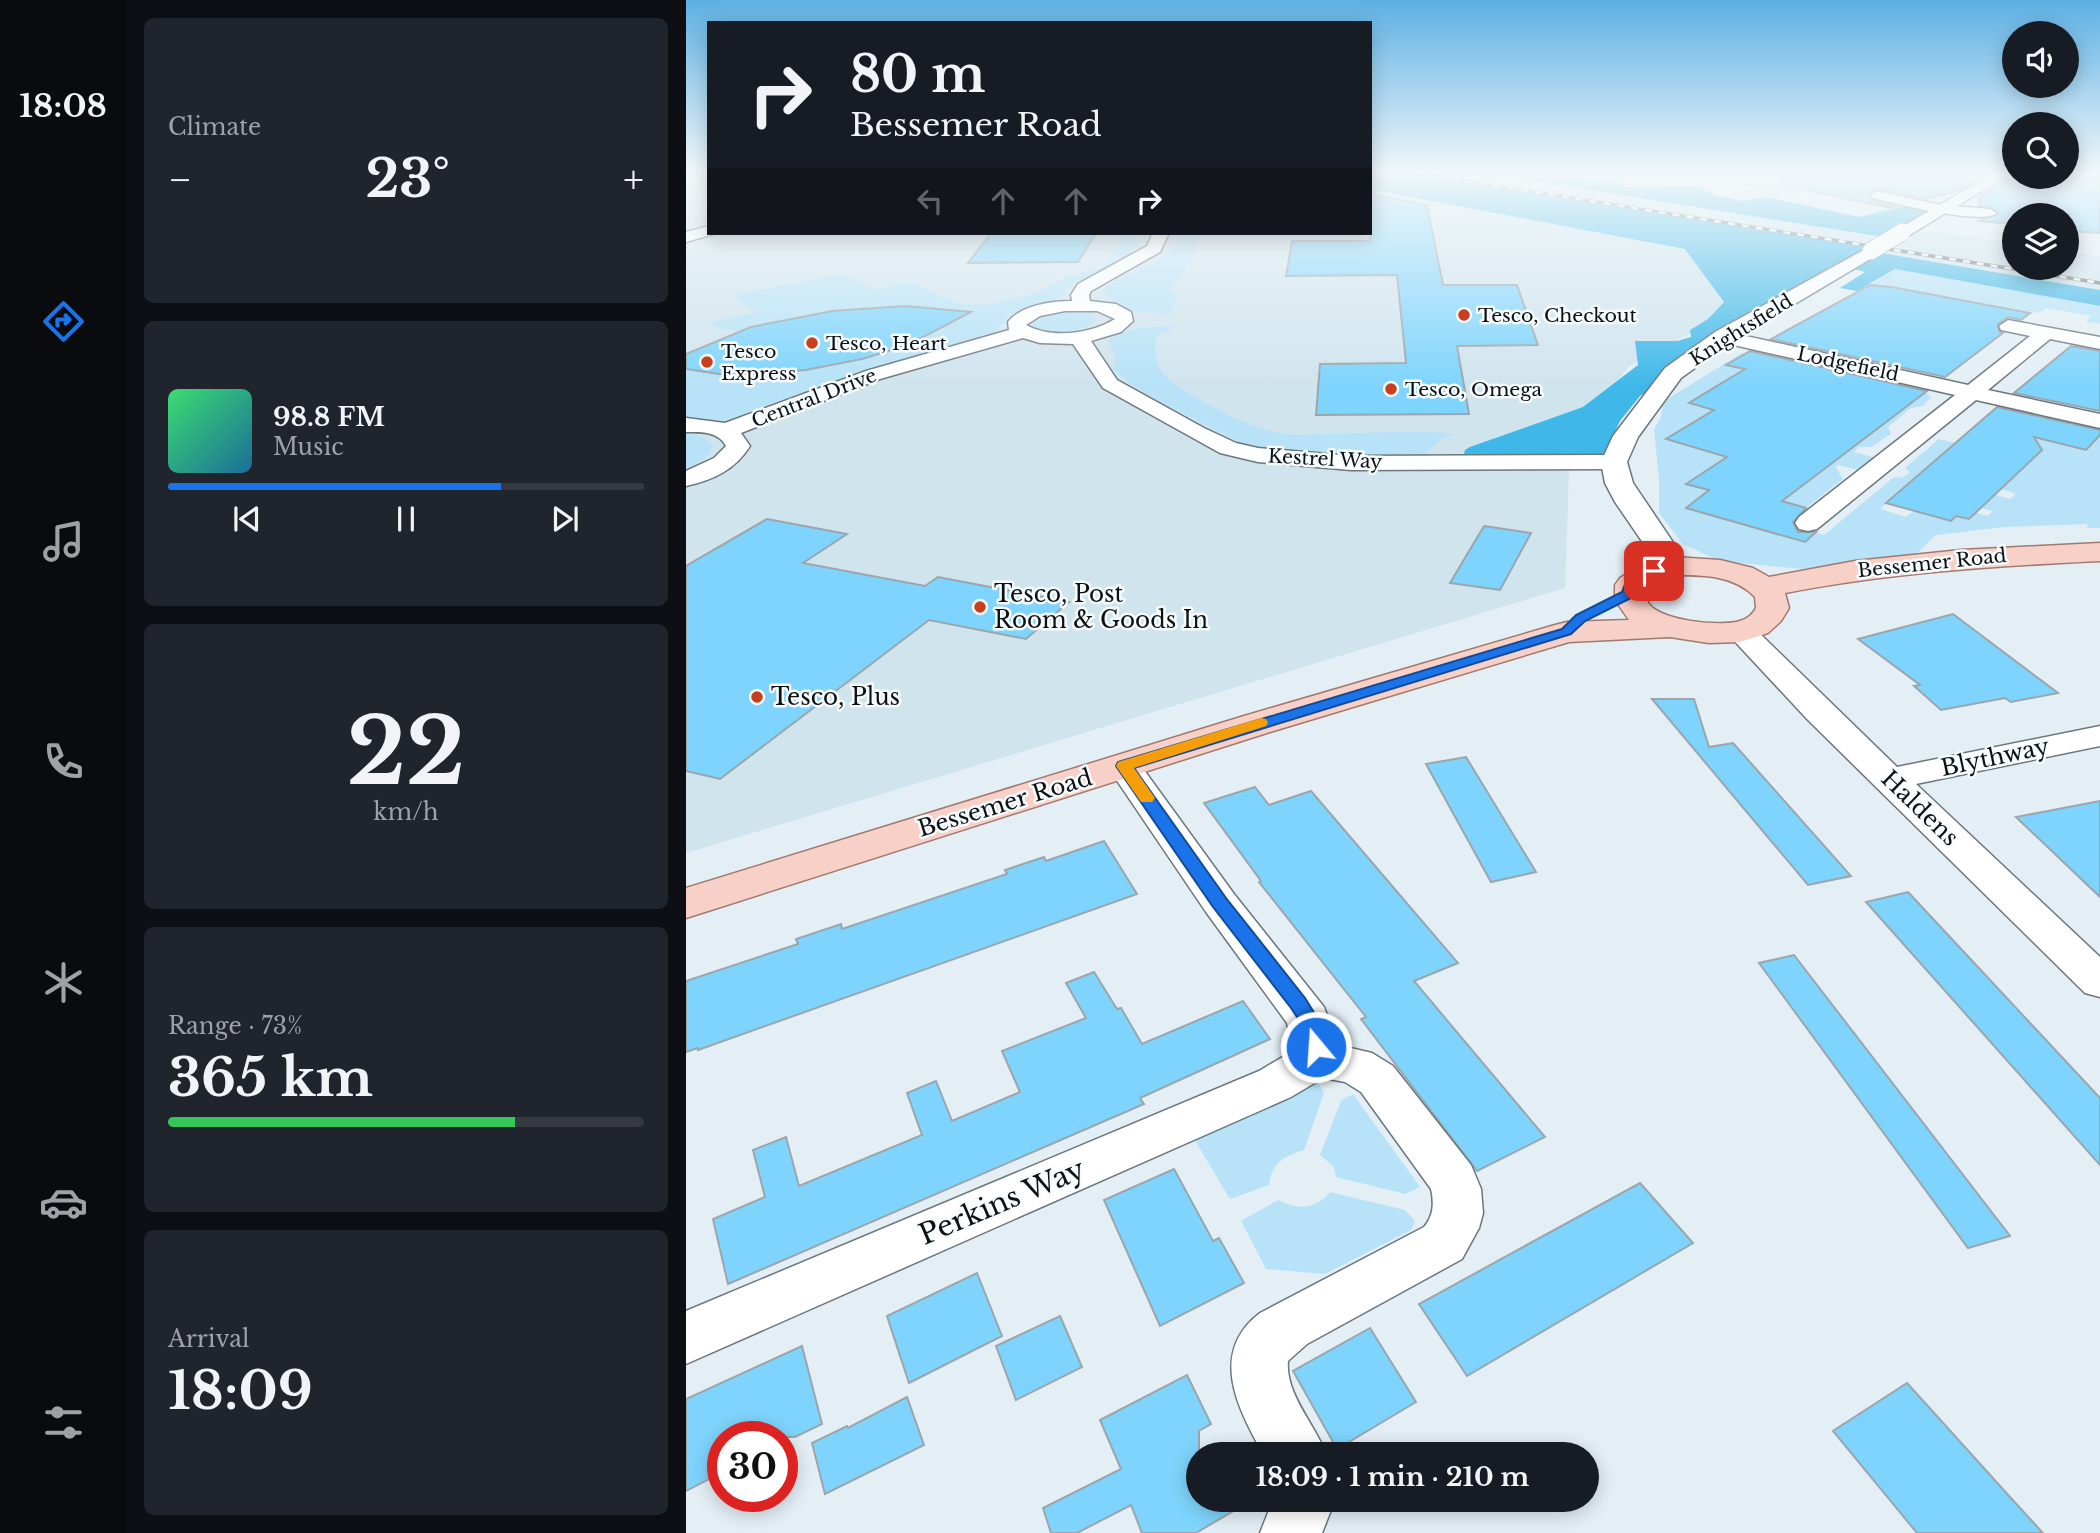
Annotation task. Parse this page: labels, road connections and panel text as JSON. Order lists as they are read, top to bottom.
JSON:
{
  "streets": {
    "main road": ["Bessemer Road"],
    "street": [
      "Knightsfield",
      "Lodgefield",
      "Central Drive",
      "Kestrel Way",
      "Blythway",
      "Haldens",
      "Perkins Way"
    ]
  },
  "crossings": [
    ["Knightsfield", "Lodgefield"],
    ["Knightsfield", "Kestrel Way"],
    ["Blythway", "Haldens"]
  ],
  "places": [
    "Tesco, Checkout",
    "Tesco, Heart",
    "Tesco Express",
    "Tesco, Omega",
    "Tesco, Post Room & Goods In",
    "Tesco, Plus"
  ],
  "page": {
    "tabs": "18:08",
    "tile": [
      "Climate",
      ["22", "km/h"],
      ["Range · 73%", "365 km"],
      ["Arrival", "18:09"]
    ],
    "turn": ["80 m", "Bessemer Road"],
    "heat": ["−", "23°", "+"],
    "song": ["98.8 FM", "Music"],
    "limit": "30",
    "trip": "18:09 · 1 min · 210 m"
  }
}
